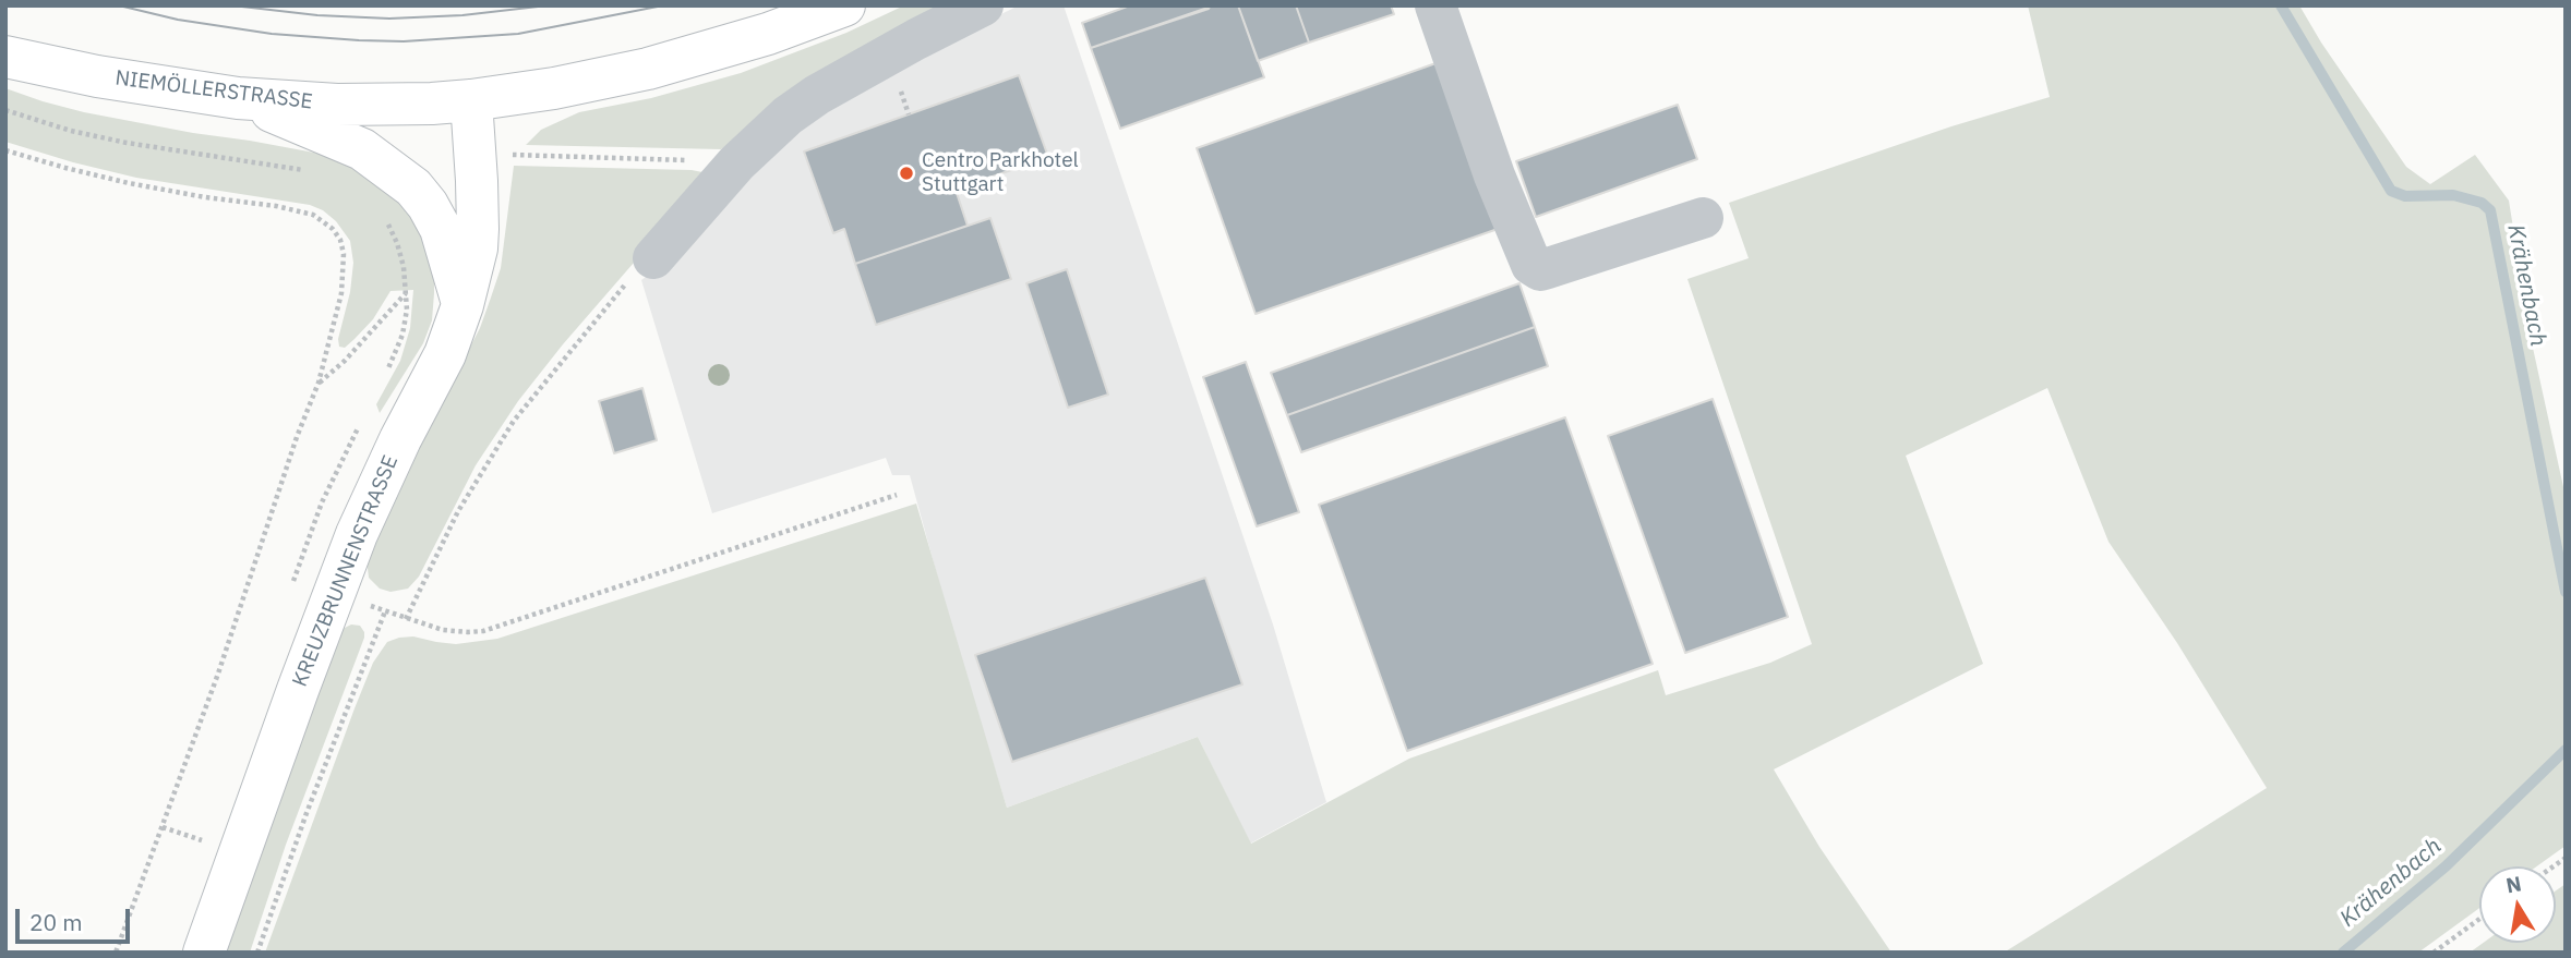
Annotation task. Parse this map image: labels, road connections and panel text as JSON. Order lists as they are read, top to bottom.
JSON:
{
  "streets": {
    "main road": ["NIEMÖLLERSTRASSE", "KREUZBRUNNENSTRASSE"]
  },
  "crossings": [
    ["NIEMÖLLERSTRASSE", "KREUZBRUNNENSTRASSE"]
  ],
  "water": ["Krähenbach"],
  "places": ["Centro Parkhotel Stuttgart"],
  "scale_bar": "20 m",
  "north": "top"
}
